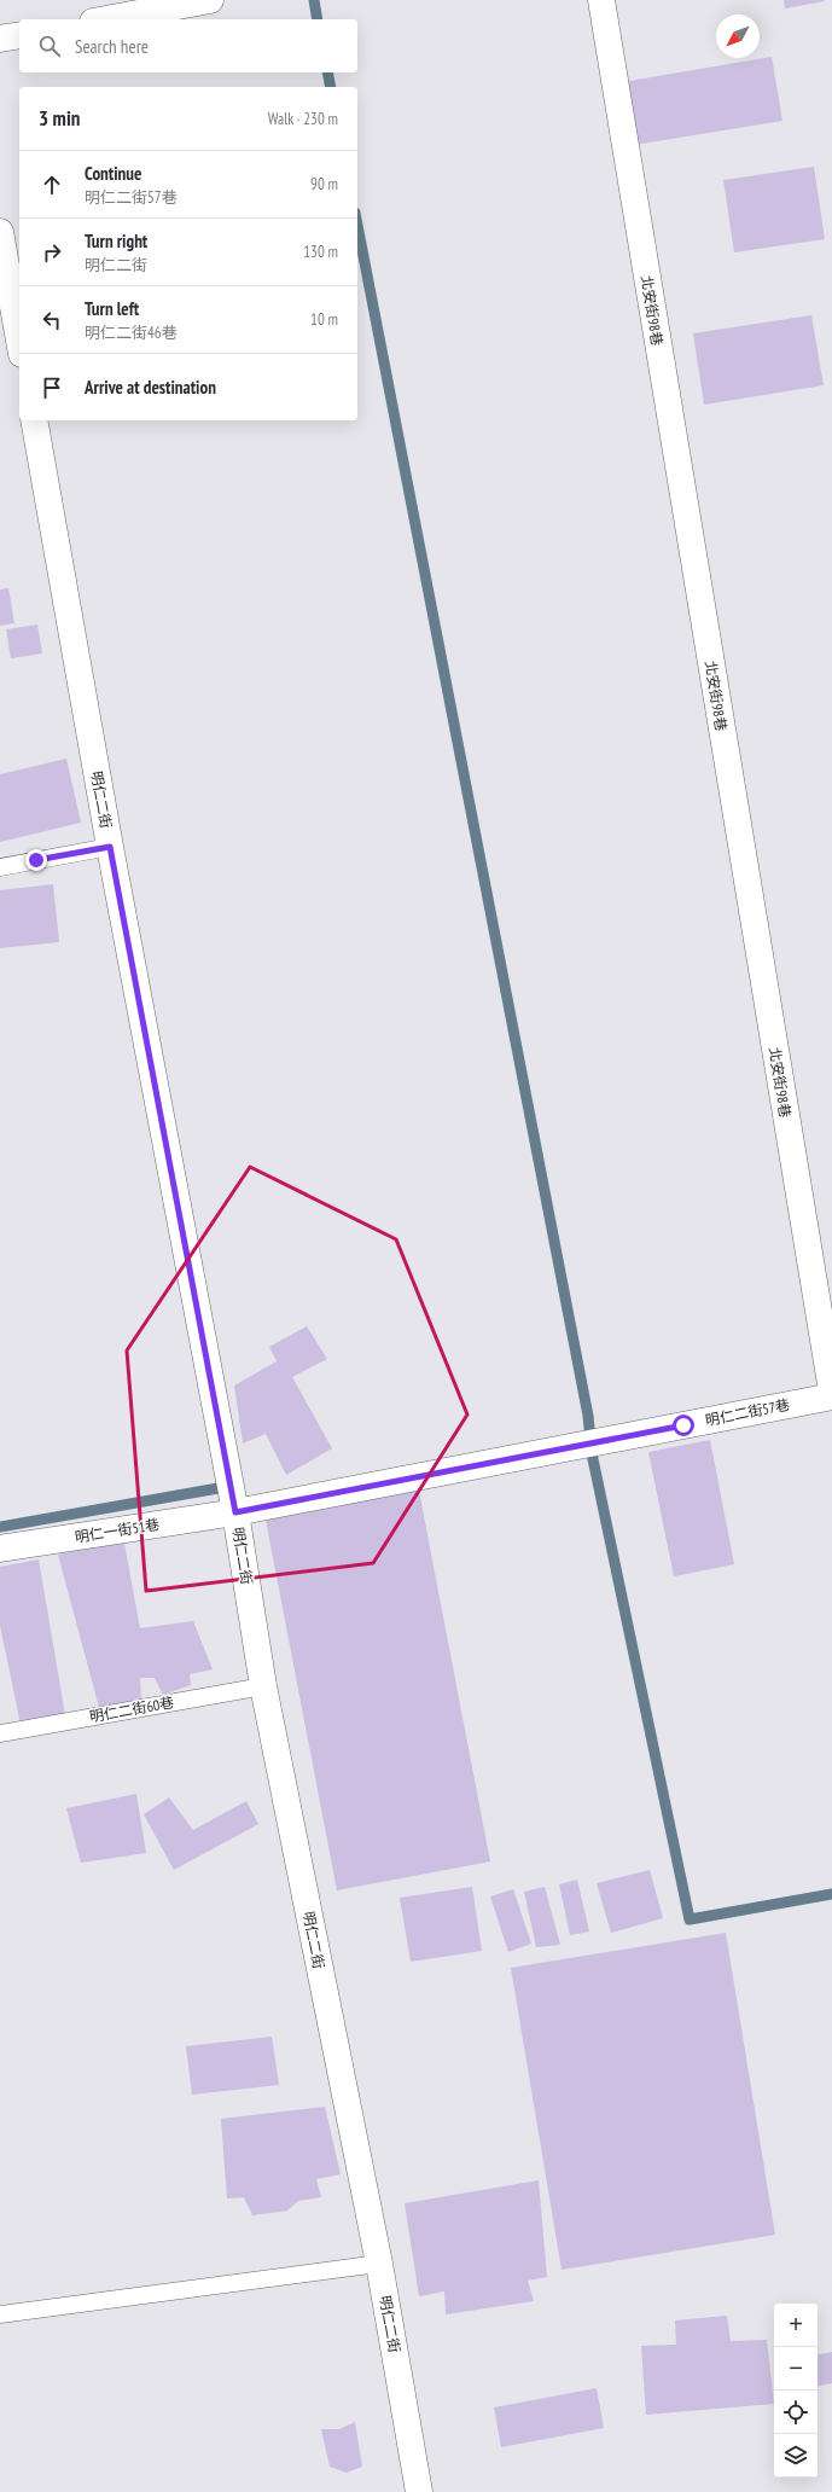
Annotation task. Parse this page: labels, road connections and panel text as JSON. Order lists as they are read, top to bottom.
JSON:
{
  "streets": {
    "street": [
      "北安街98巷",
      "明仁二街",
      "明仁二街57巷",
      "明仁一街51巷"
    ],
    "lane": ["明仁二街60巷"]
  },
  "crossings": [
    ["明仁二街", "明仁二街57巷"],
    ["明仁二街", "明仁一街51巷"],
    ["明仁二街", "明仁二街60巷"],
    ["明仁二街57巷", "明仁一街51巷"]
  ],
  "north": "bottom left",
  "page": {
    "search": "Search here",
    "heading": ["3 min", "Walk · 230 m"],
    "list": [
      ["Continue", "明仁二街57巷", "90 m"],
      ["Turn right", "明仁二街", "130 m"],
      ["Turn left", "明仁二街46巷", "10 m"],
      "Arrive at destination"
    ],
    "map_buttons": ["+", "−"]
  }
}
